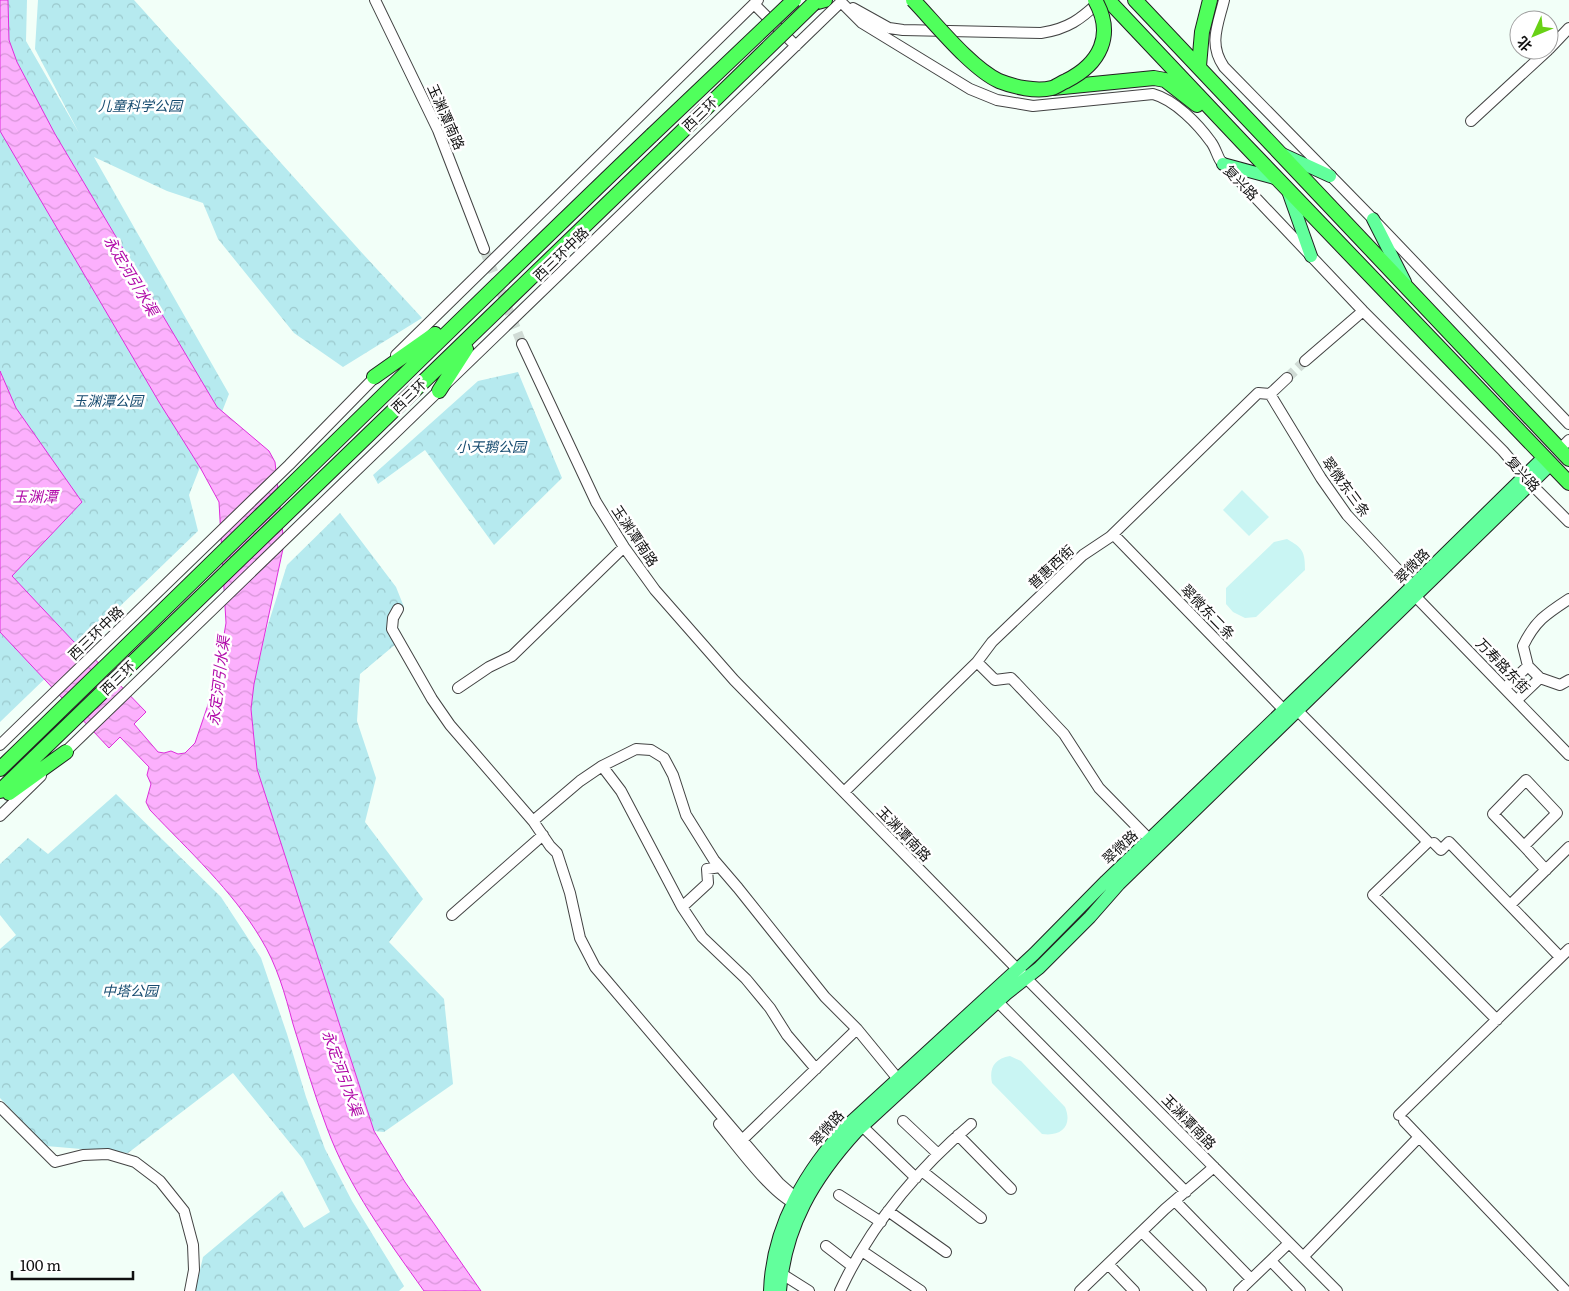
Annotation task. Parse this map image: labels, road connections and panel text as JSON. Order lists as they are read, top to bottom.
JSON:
{
  "streets": {
    "highway": ["西三环", "复兴路"],
    "main road": ["翠微路"],
    "street": [
      "玉渊潭南路",
      "西三环中路",
      "翠微东三条",
      "普惠西街",
      "翠微东二条",
      "万寿路东街"
    ]
  },
  "crossings": [
    ["玉渊潭南路", "翠微路"],
    ["玉渊潭南路", "普惠西街"],
    ["复兴路", "西三环中路"],
    ["复兴路", "翠微路"],
    ["翠微东三条", "翠微路"],
    ["翠微东三条", "普惠西街"],
    ["翠微东三条", "万寿路东街"],
    ["翠微路", "翠微东二条"],
    ["翠微路", "万寿路东街"],
    ["普惠西街", "翠微东二条"]
  ],
  "water": ["永定河引水渠", "玉渊潭"],
  "parks": [
    "儿童科学公园",
    "玉渊潭公园",
    "小天鹅公园",
    "中塔公园"
  ],
  "scale_bar": "100 m",
  "north": "bottom left"
}
